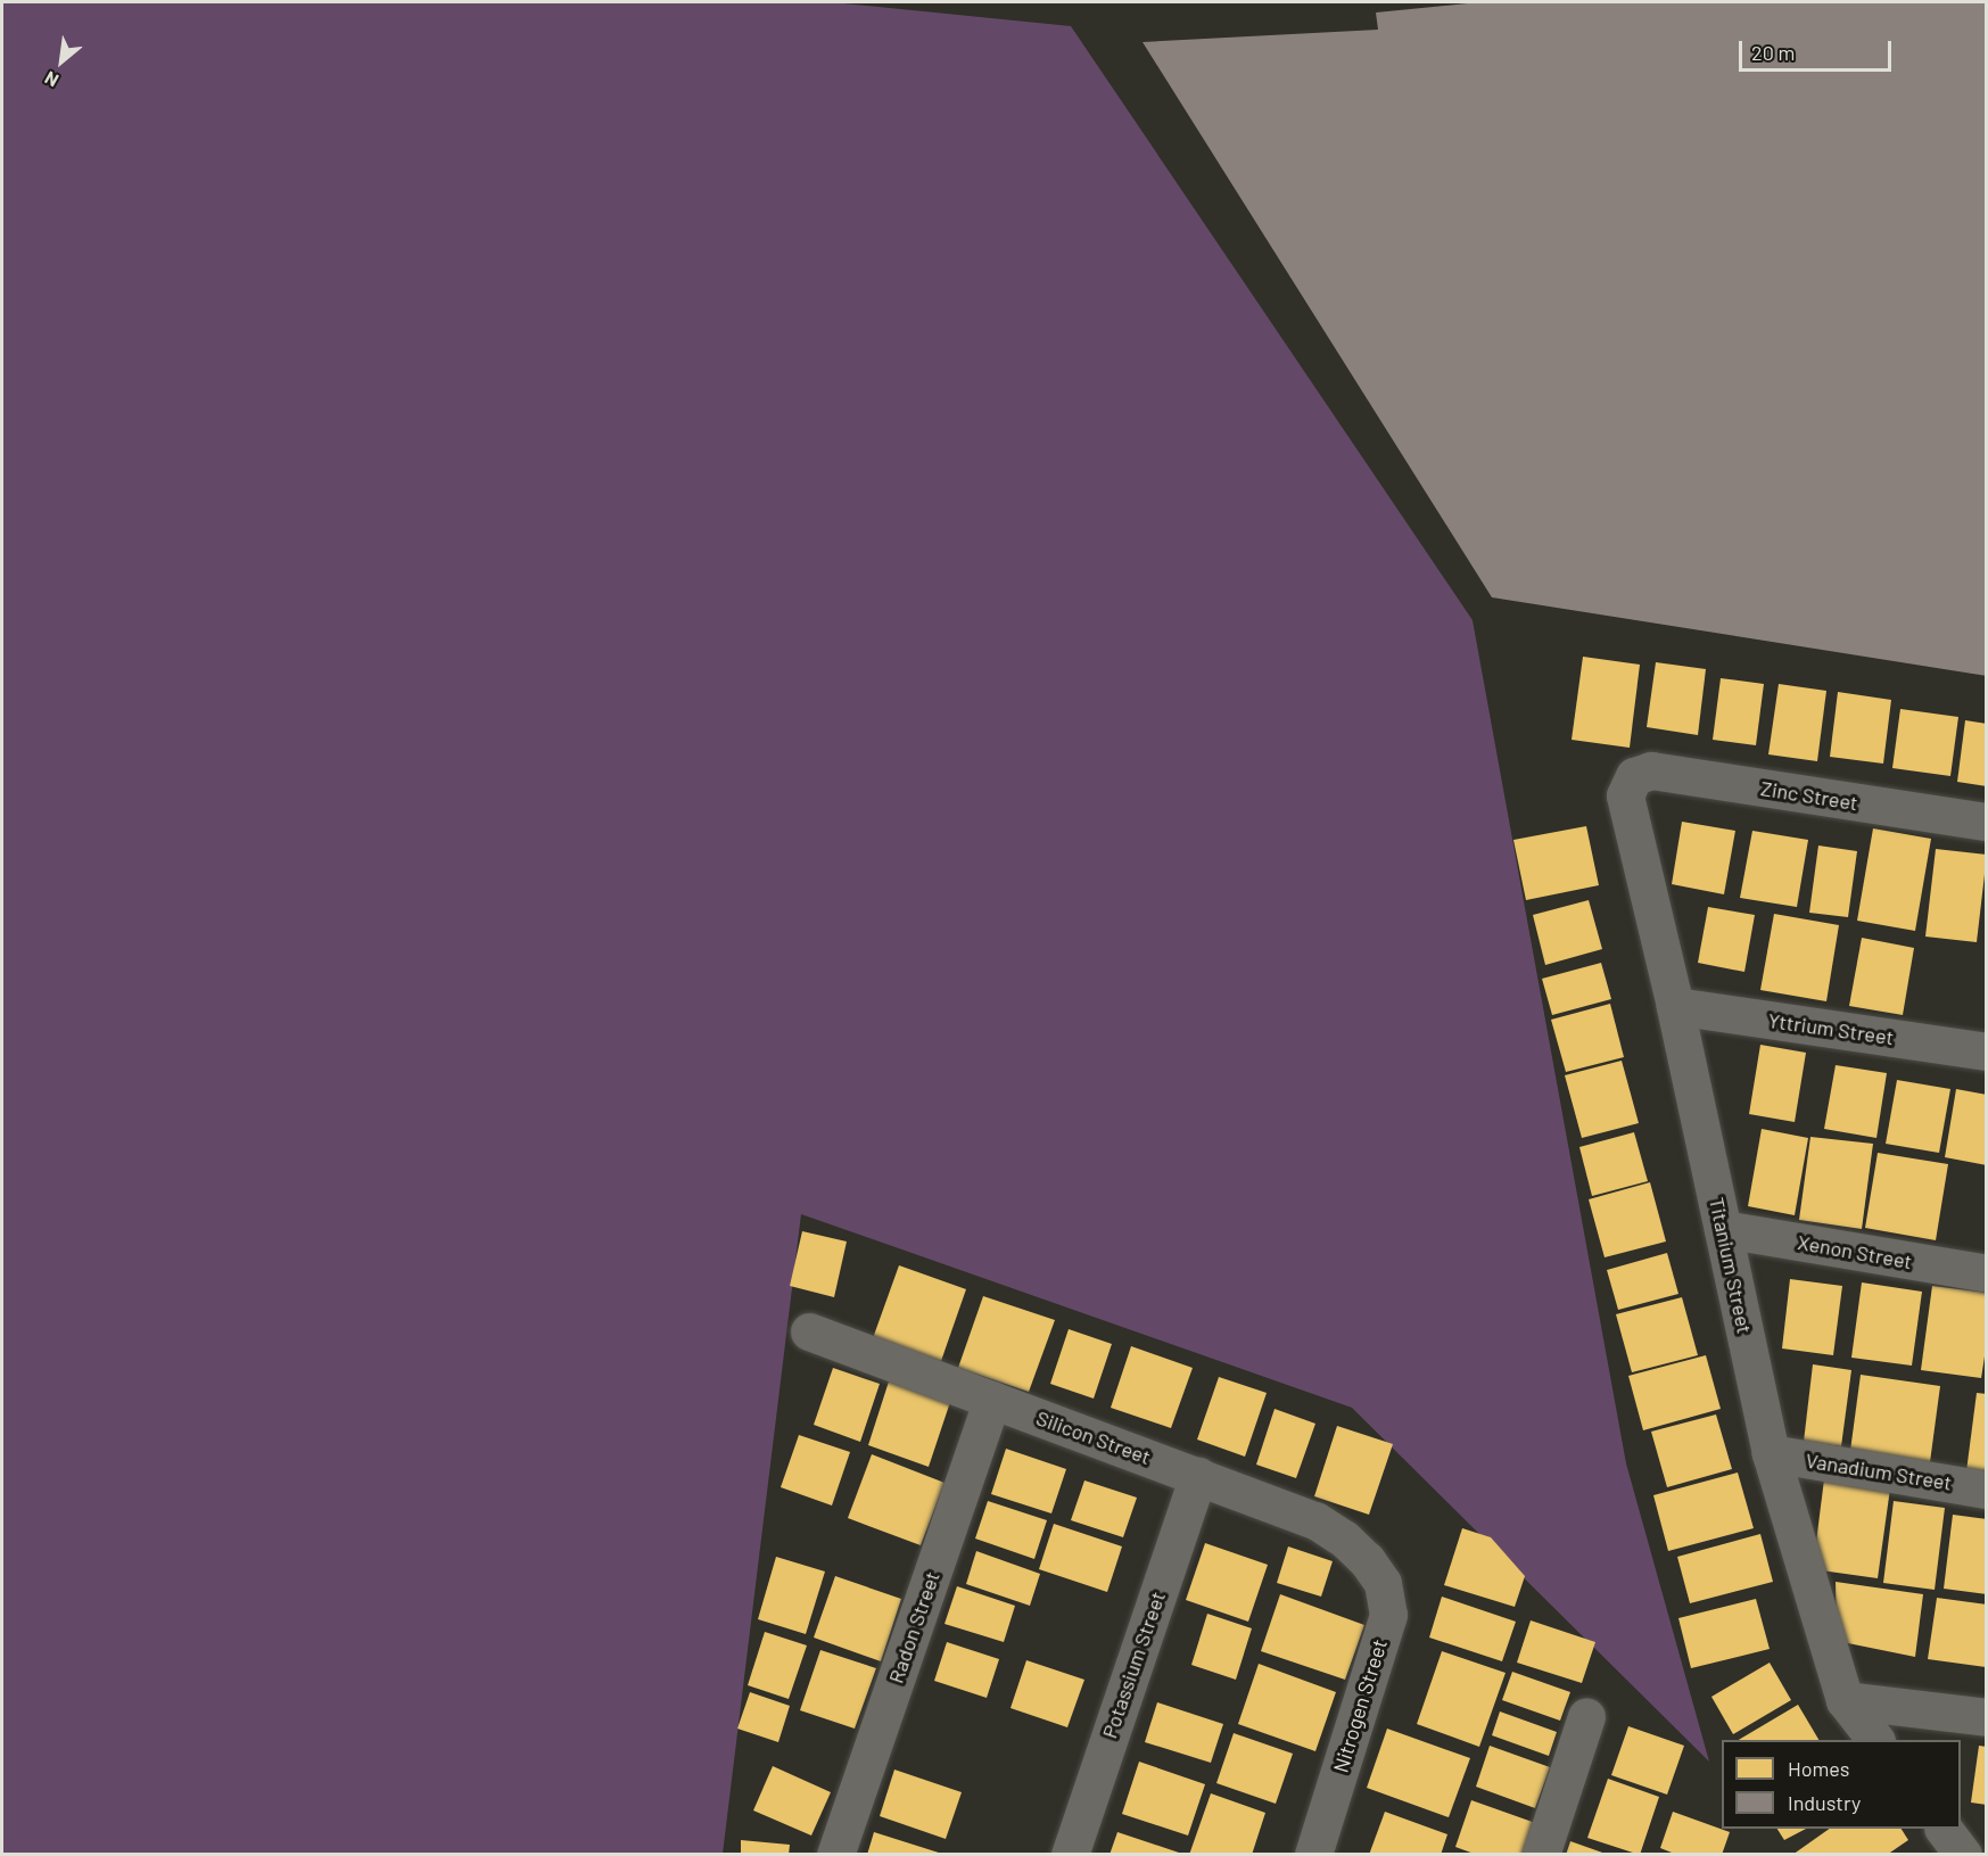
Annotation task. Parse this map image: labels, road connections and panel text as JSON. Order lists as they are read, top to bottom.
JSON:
{
  "streets": {
    "street": [
      "Zinc Street",
      "Yttrium Street",
      "Xenon Street",
      "Titanium Street",
      "Silicon Street",
      "Vanadium Street",
      "Radon Street",
      "Potassium Street",
      "Nitrogen Street"
    ]
  },
  "crossings": [
    ["Zinc Street", "Titanium Street"],
    ["Yttrium Street", "Titanium Street"],
    ["Xenon Street", "Titanium Street"],
    ["Titanium Street", "Vanadium Street"],
    ["Silicon Street", "Radon Street"],
    ["Silicon Street", "Potassium Street"],
    ["Silicon Street", "Nitrogen Street"]
  ],
  "legend": ["Homes", "Industry"],
  "scale_bar": "20 m",
  "north": "bottom left"
}
